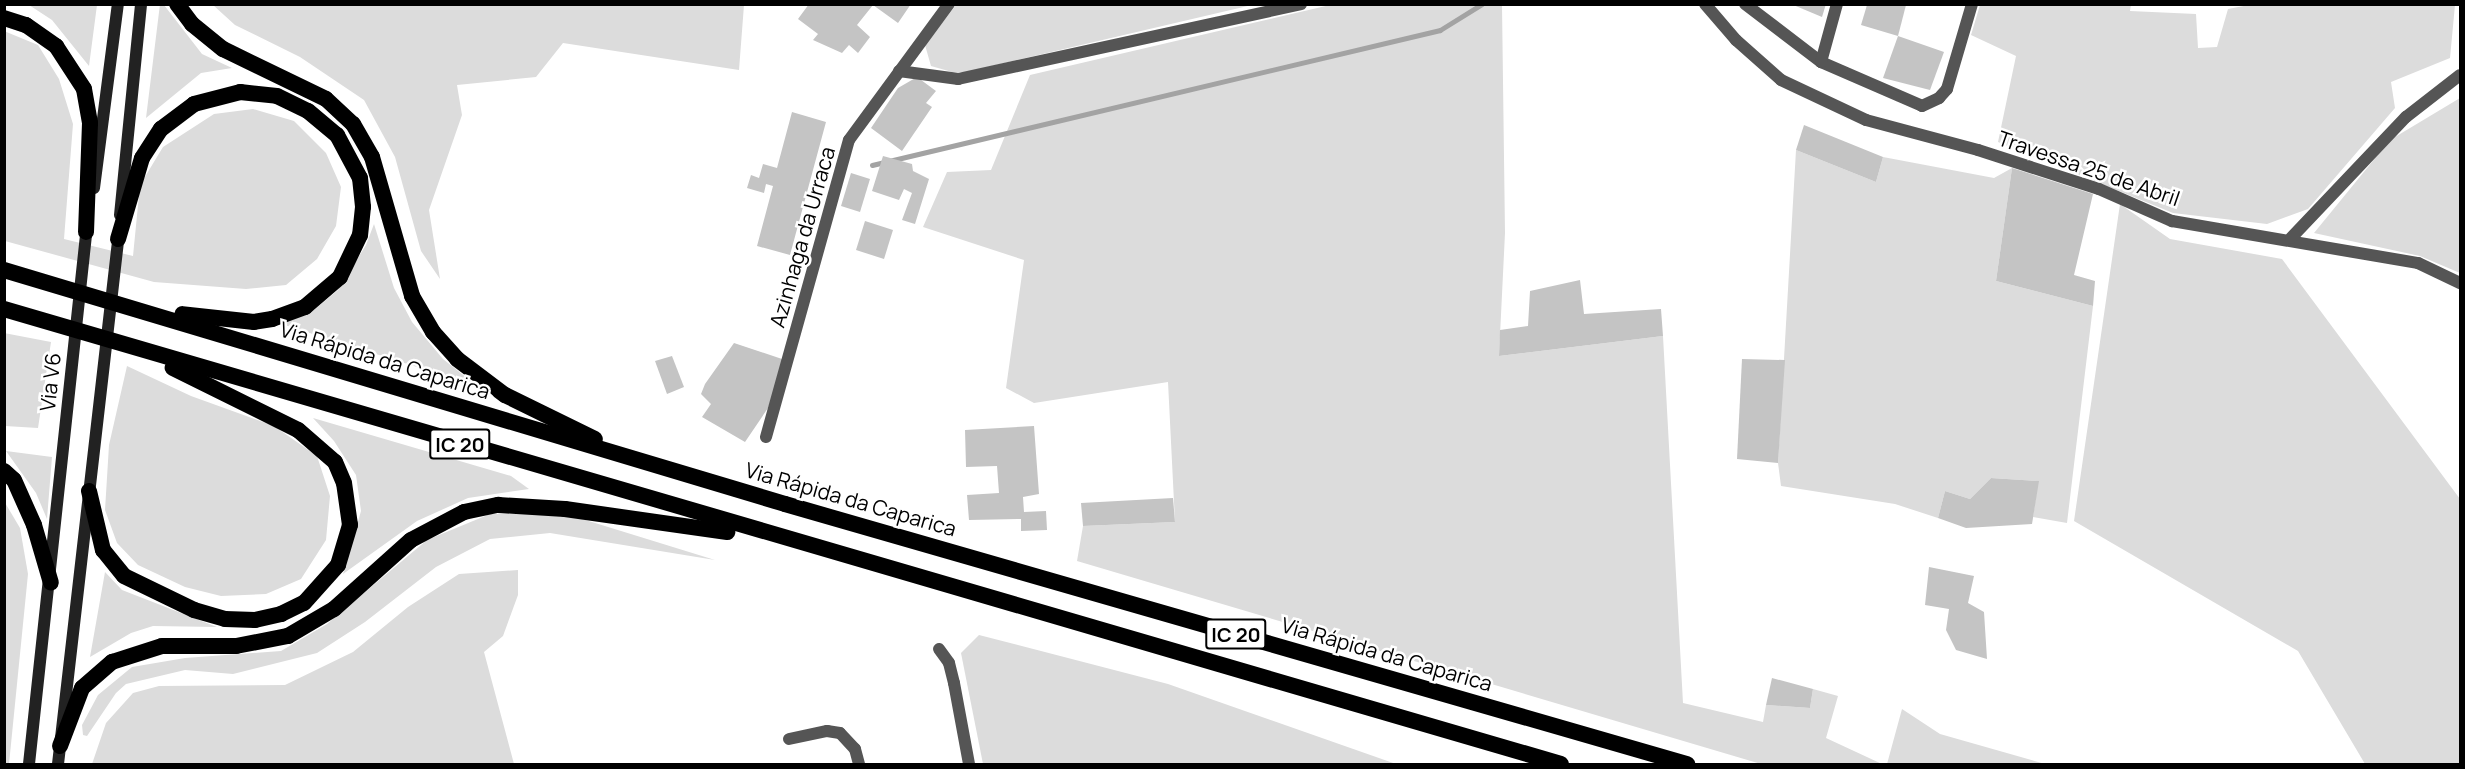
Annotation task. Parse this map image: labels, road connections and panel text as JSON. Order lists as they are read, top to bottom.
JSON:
{
  "streets": {
    "highway": ["Via Rápida da Caparica", "IC 20"],
    "main road": ["Via V6"],
    "street": ["Travessa 25 de Abril", "Azinhaga da Urraca"]
  }
}
